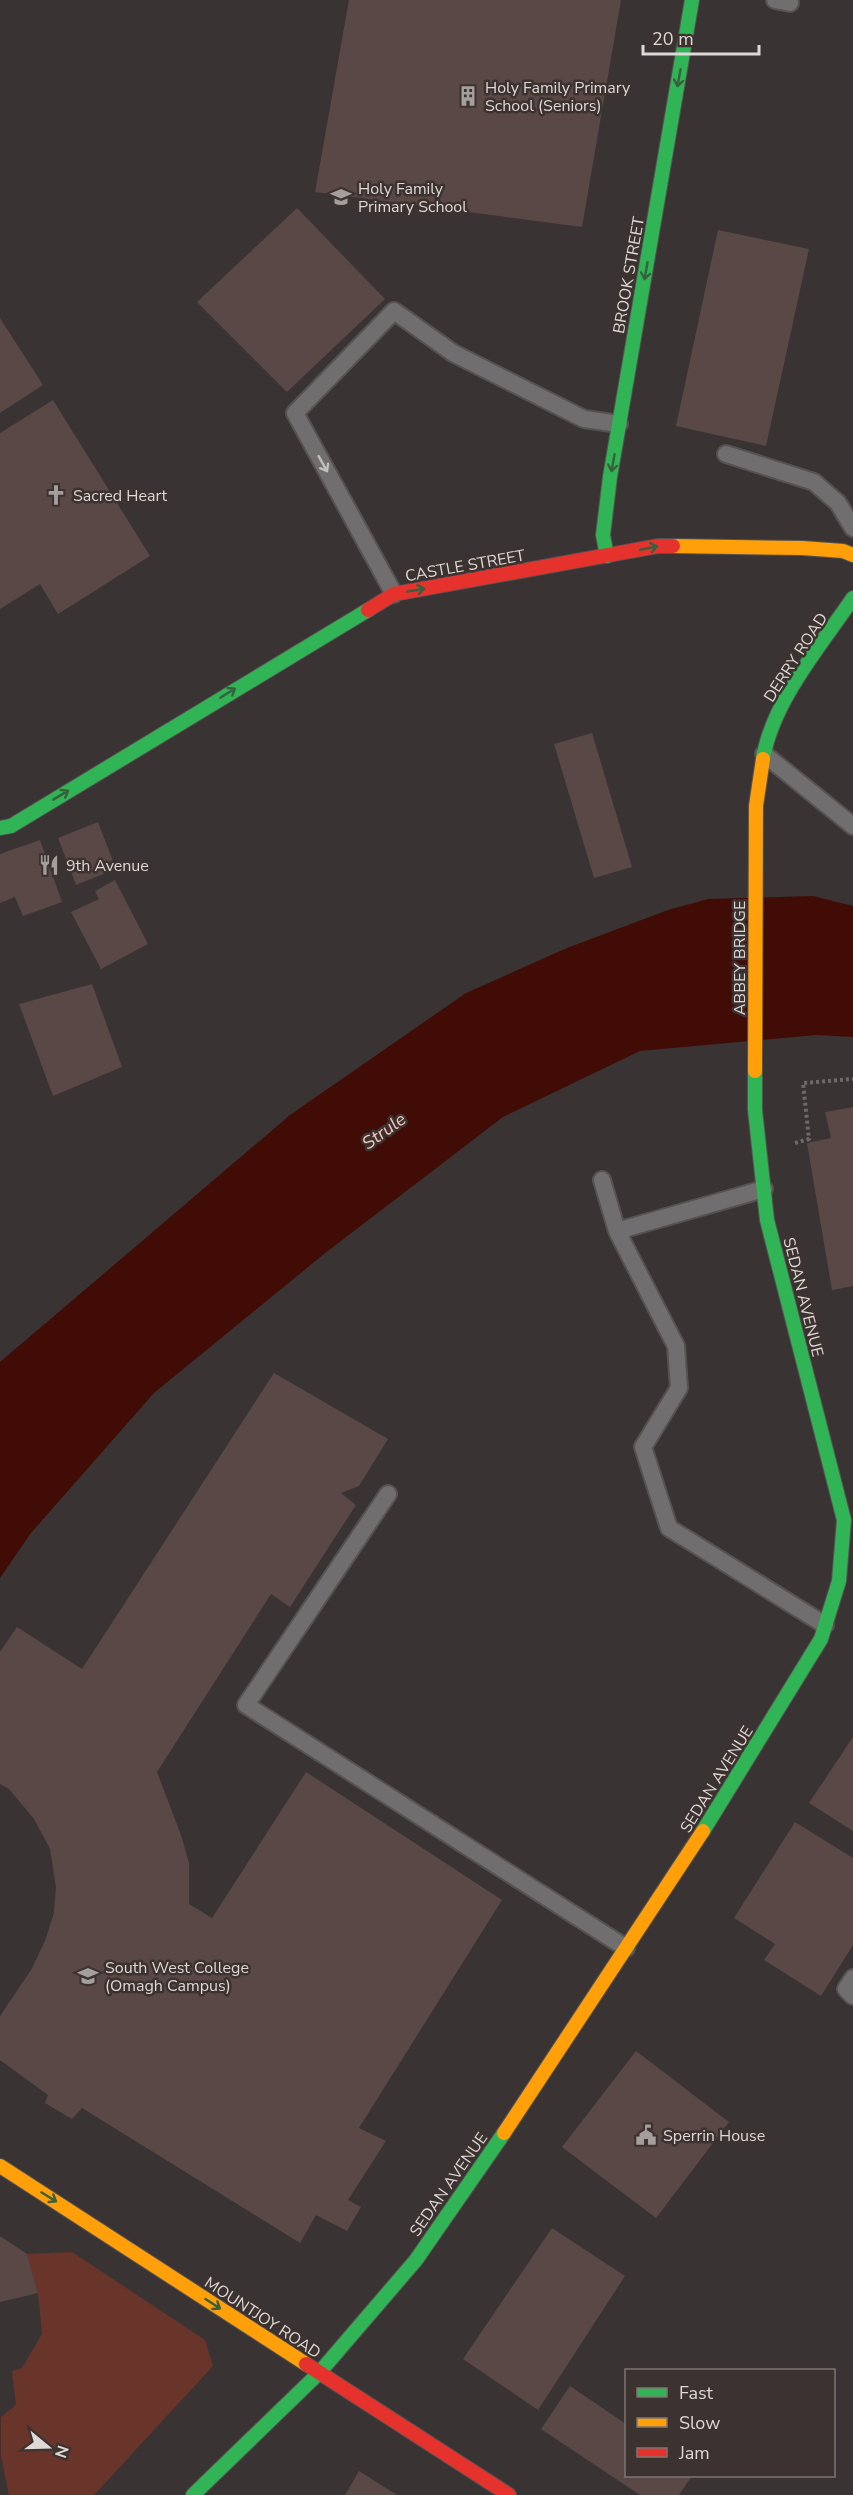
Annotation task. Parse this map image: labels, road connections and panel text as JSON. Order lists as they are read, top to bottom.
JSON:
{
  "streets": {
    "main road": [
      "BROOK STREET",
      "CASTLE STREET",
      "DERRY ROAD",
      "ABBEY BRIDGE",
      "SEDAN AVENUE",
      "MOUNTJOY ROAD"
    ]
  },
  "crossings": [
    ["BROOK STREET", "CASTLE STREET"],
    ["DERRY ROAD", "ABBEY BRIDGE"],
    ["ABBEY BRIDGE", "SEDAN AVENUE"],
    ["SEDAN AVENUE", "MOUNTJOY ROAD"]
  ],
  "one_way": ["BROOK STREET", "CASTLE STREET", "MOUNTJOY ROAD"],
  "water": ["Strule"],
  "places": {
    "building": ["Holy Family Primary School (Seniors)"],
    "school or university": ["Holy Family Primary School", "South West College (Omagh Campus)"],
    "church": ["Sacred Heart"],
    "restaurant": ["9th Avenue"],
    "public building": ["Sperrin House"]
  },
  "legend": ["Fast", "Slow", "Jam"],
  "scale_bar": "20 m",
  "north": "right"
}
